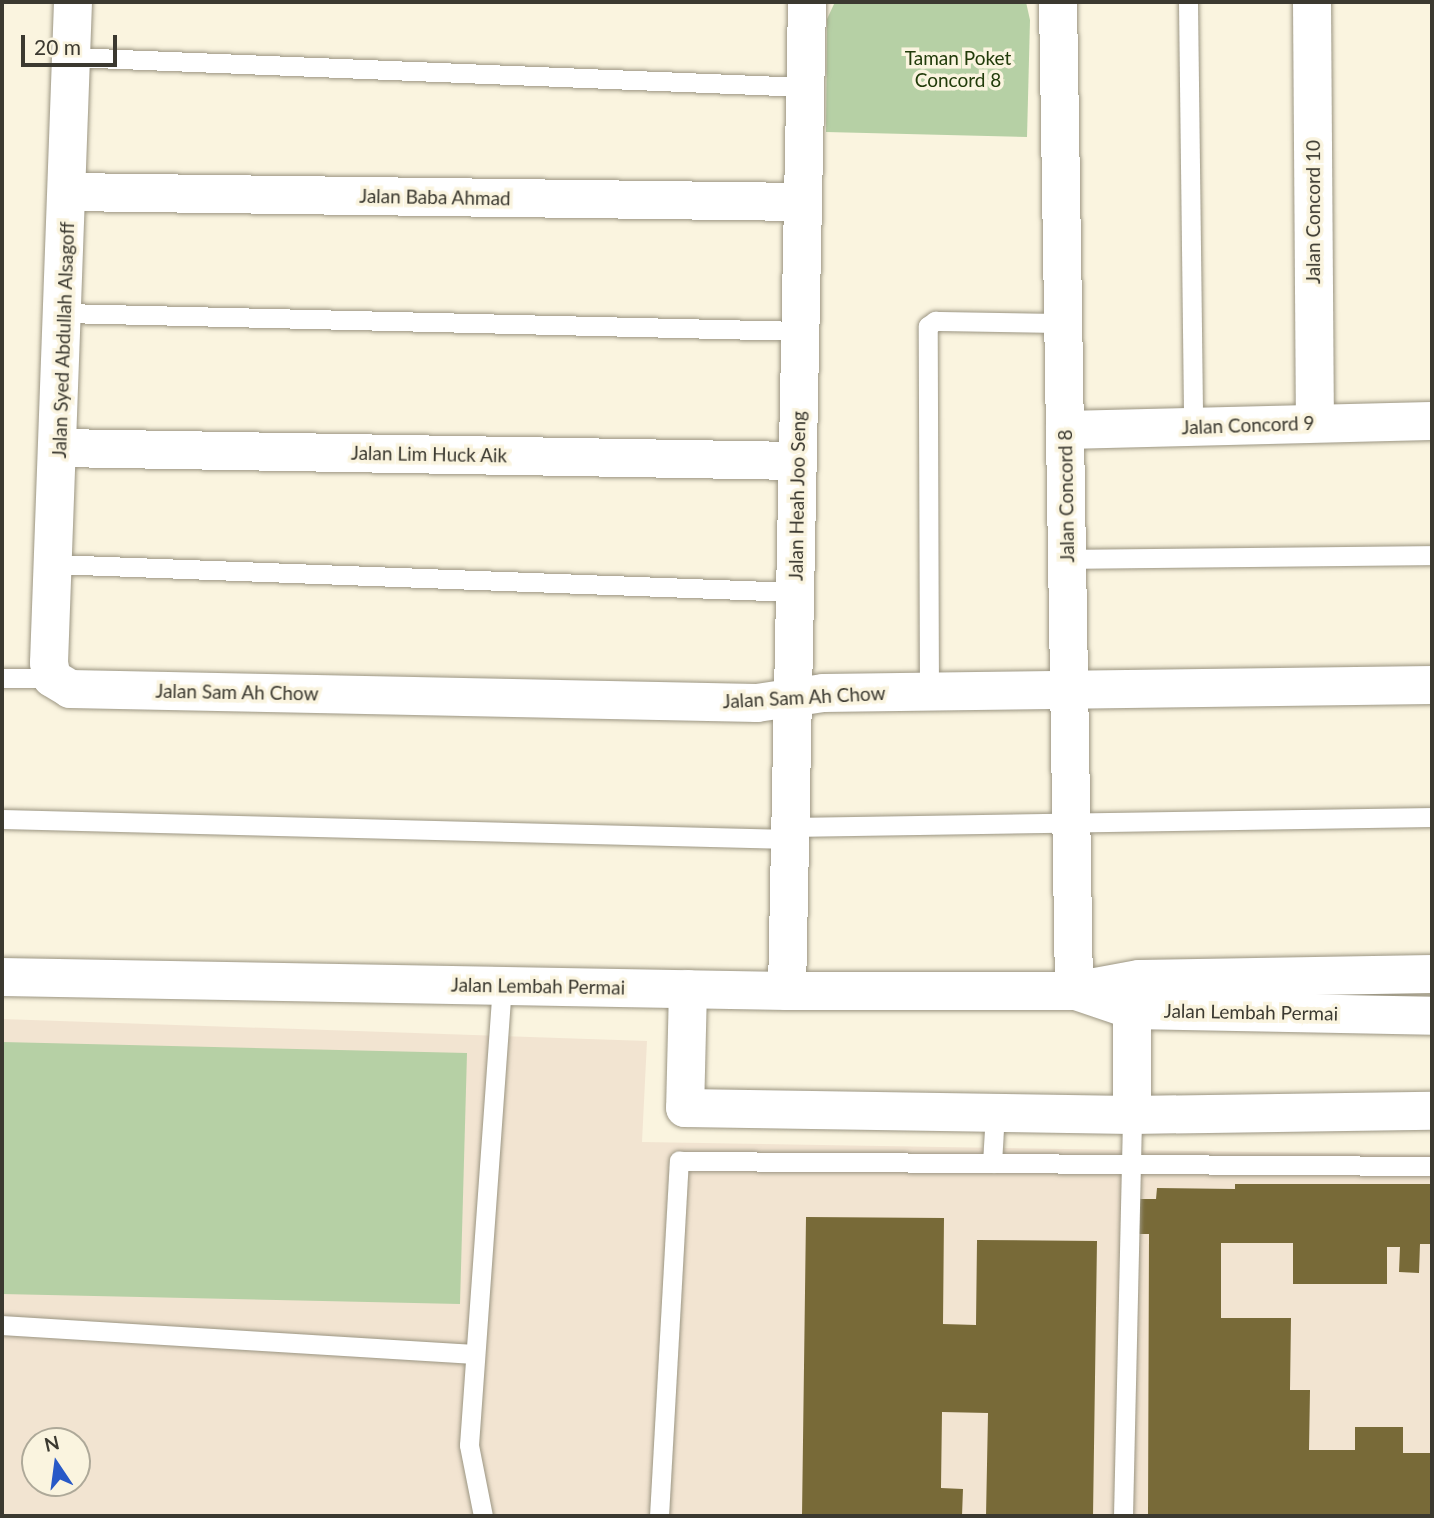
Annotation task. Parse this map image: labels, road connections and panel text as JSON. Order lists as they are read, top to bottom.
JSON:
{
  "streets": {
    "street": [
      "Jalan Baba Ahmad",
      "Jalan Concord 10",
      "Jalan Syed Abdullah Alsagoff",
      "Jalan Concord 9",
      "Jalan Lim Huck Aik",
      "Jalan Heah Joo Seng",
      "Jalan Concord 8",
      "Jalan Sam Ah Chow",
      "Jalan Lembah Permai"
    ]
  },
  "crossings": [
    ["Jalan Baba Ahmad", "Jalan Syed Abdullah Alsagoff"],
    ["Jalan Baba Ahmad", "Jalan Heah Joo Seng"],
    ["Jalan Concord 10", "Jalan Concord 9"],
    ["Jalan Syed Abdullah Alsagoff", "Jalan Lim Huck Aik"],
    ["Jalan Syed Abdullah Alsagoff", "Jalan Sam Ah Chow"],
    ["Jalan Concord 9", "Jalan Concord 8"],
    ["Jalan Lim Huck Aik", "Jalan Heah Joo Seng"],
    ["Jalan Heah Joo Seng", "Jalan Sam Ah Chow"],
    ["Jalan Heah Joo Seng", "Jalan Lembah Permai"],
    ["Jalan Concord 8", "Jalan Sam Ah Chow"],
    ["Jalan Concord 8", "Jalan Lembah Permai"]
  ],
  "parks": ["Taman Poket Concord 8"],
  "scale_bar": "20 m",
  "north": "top"
}
